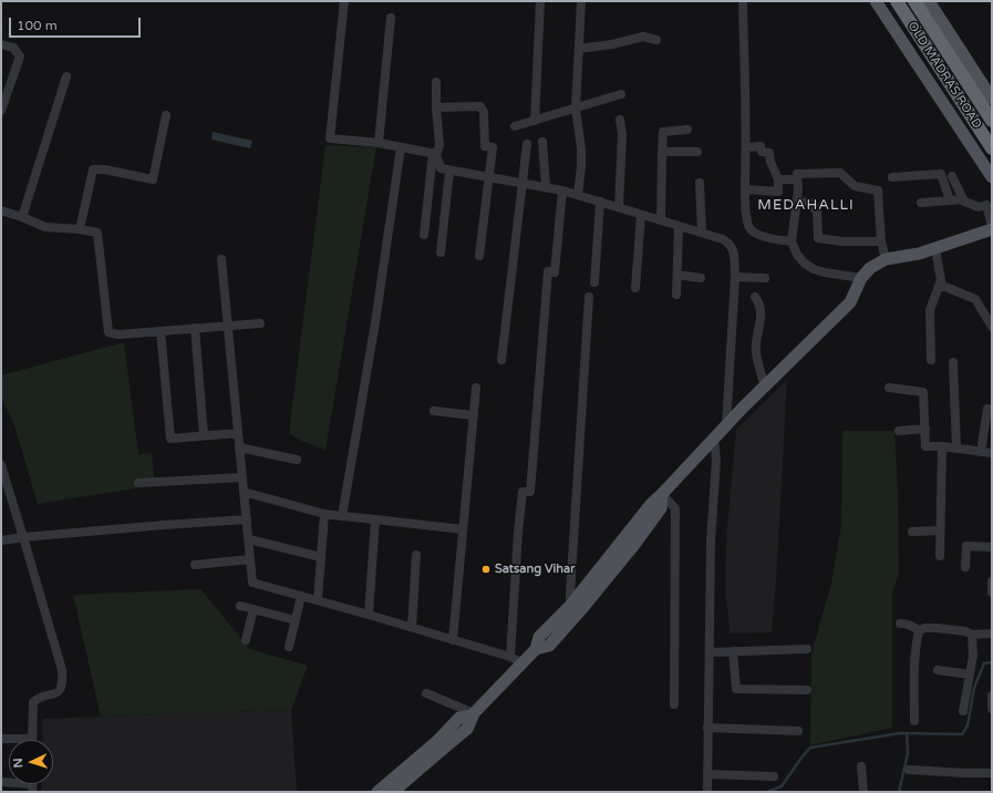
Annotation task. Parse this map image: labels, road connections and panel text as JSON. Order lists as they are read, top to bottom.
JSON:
{
  "streets": {
    "highway": ["OLD MADRAS ROAD"]
  },
  "districts": ["MEDAHALLI"],
  "places": ["Satsang Vihar"],
  "scale_bar": "100 m",
  "north": "left"
}
